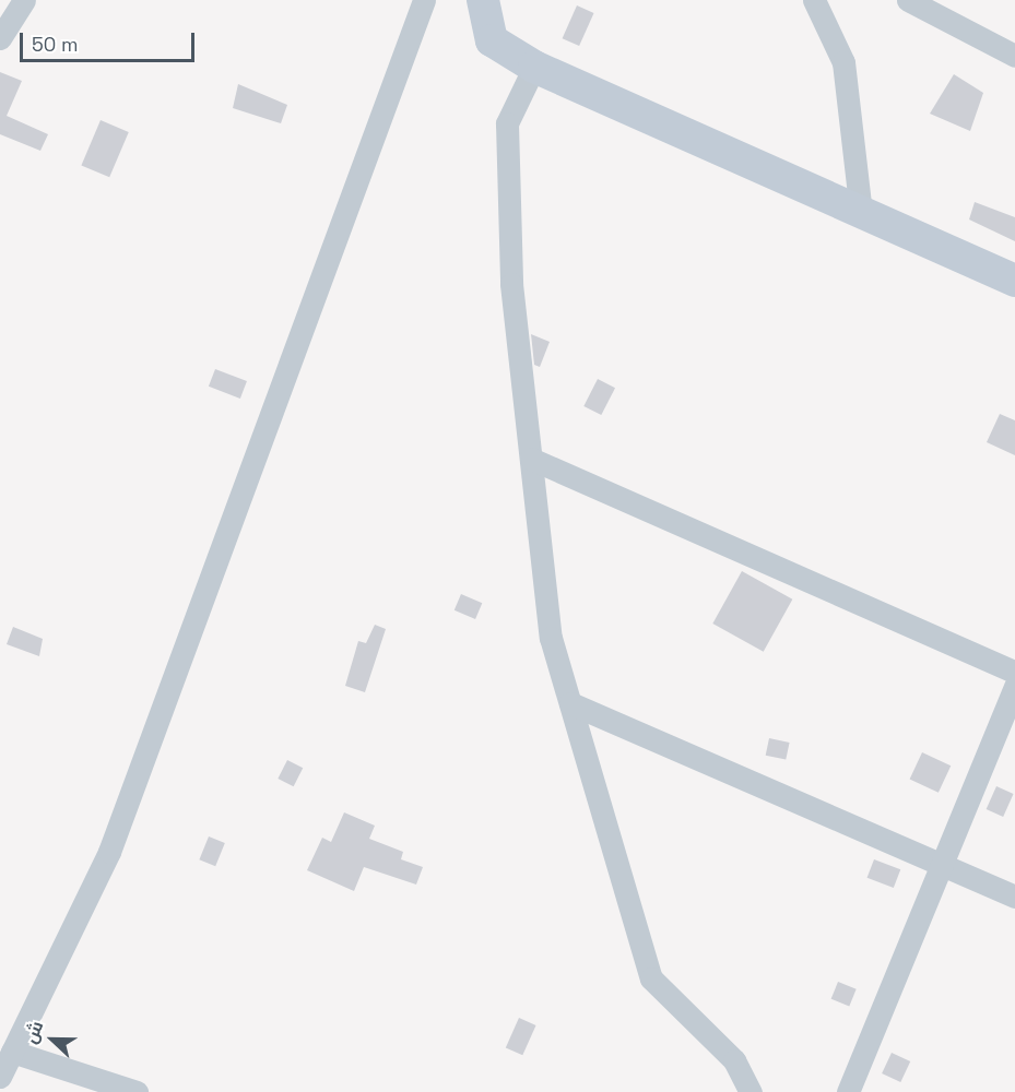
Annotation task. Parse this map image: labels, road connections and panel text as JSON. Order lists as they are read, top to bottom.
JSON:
{
  "scale_bar": "50 m",
  "north": "left"
}
